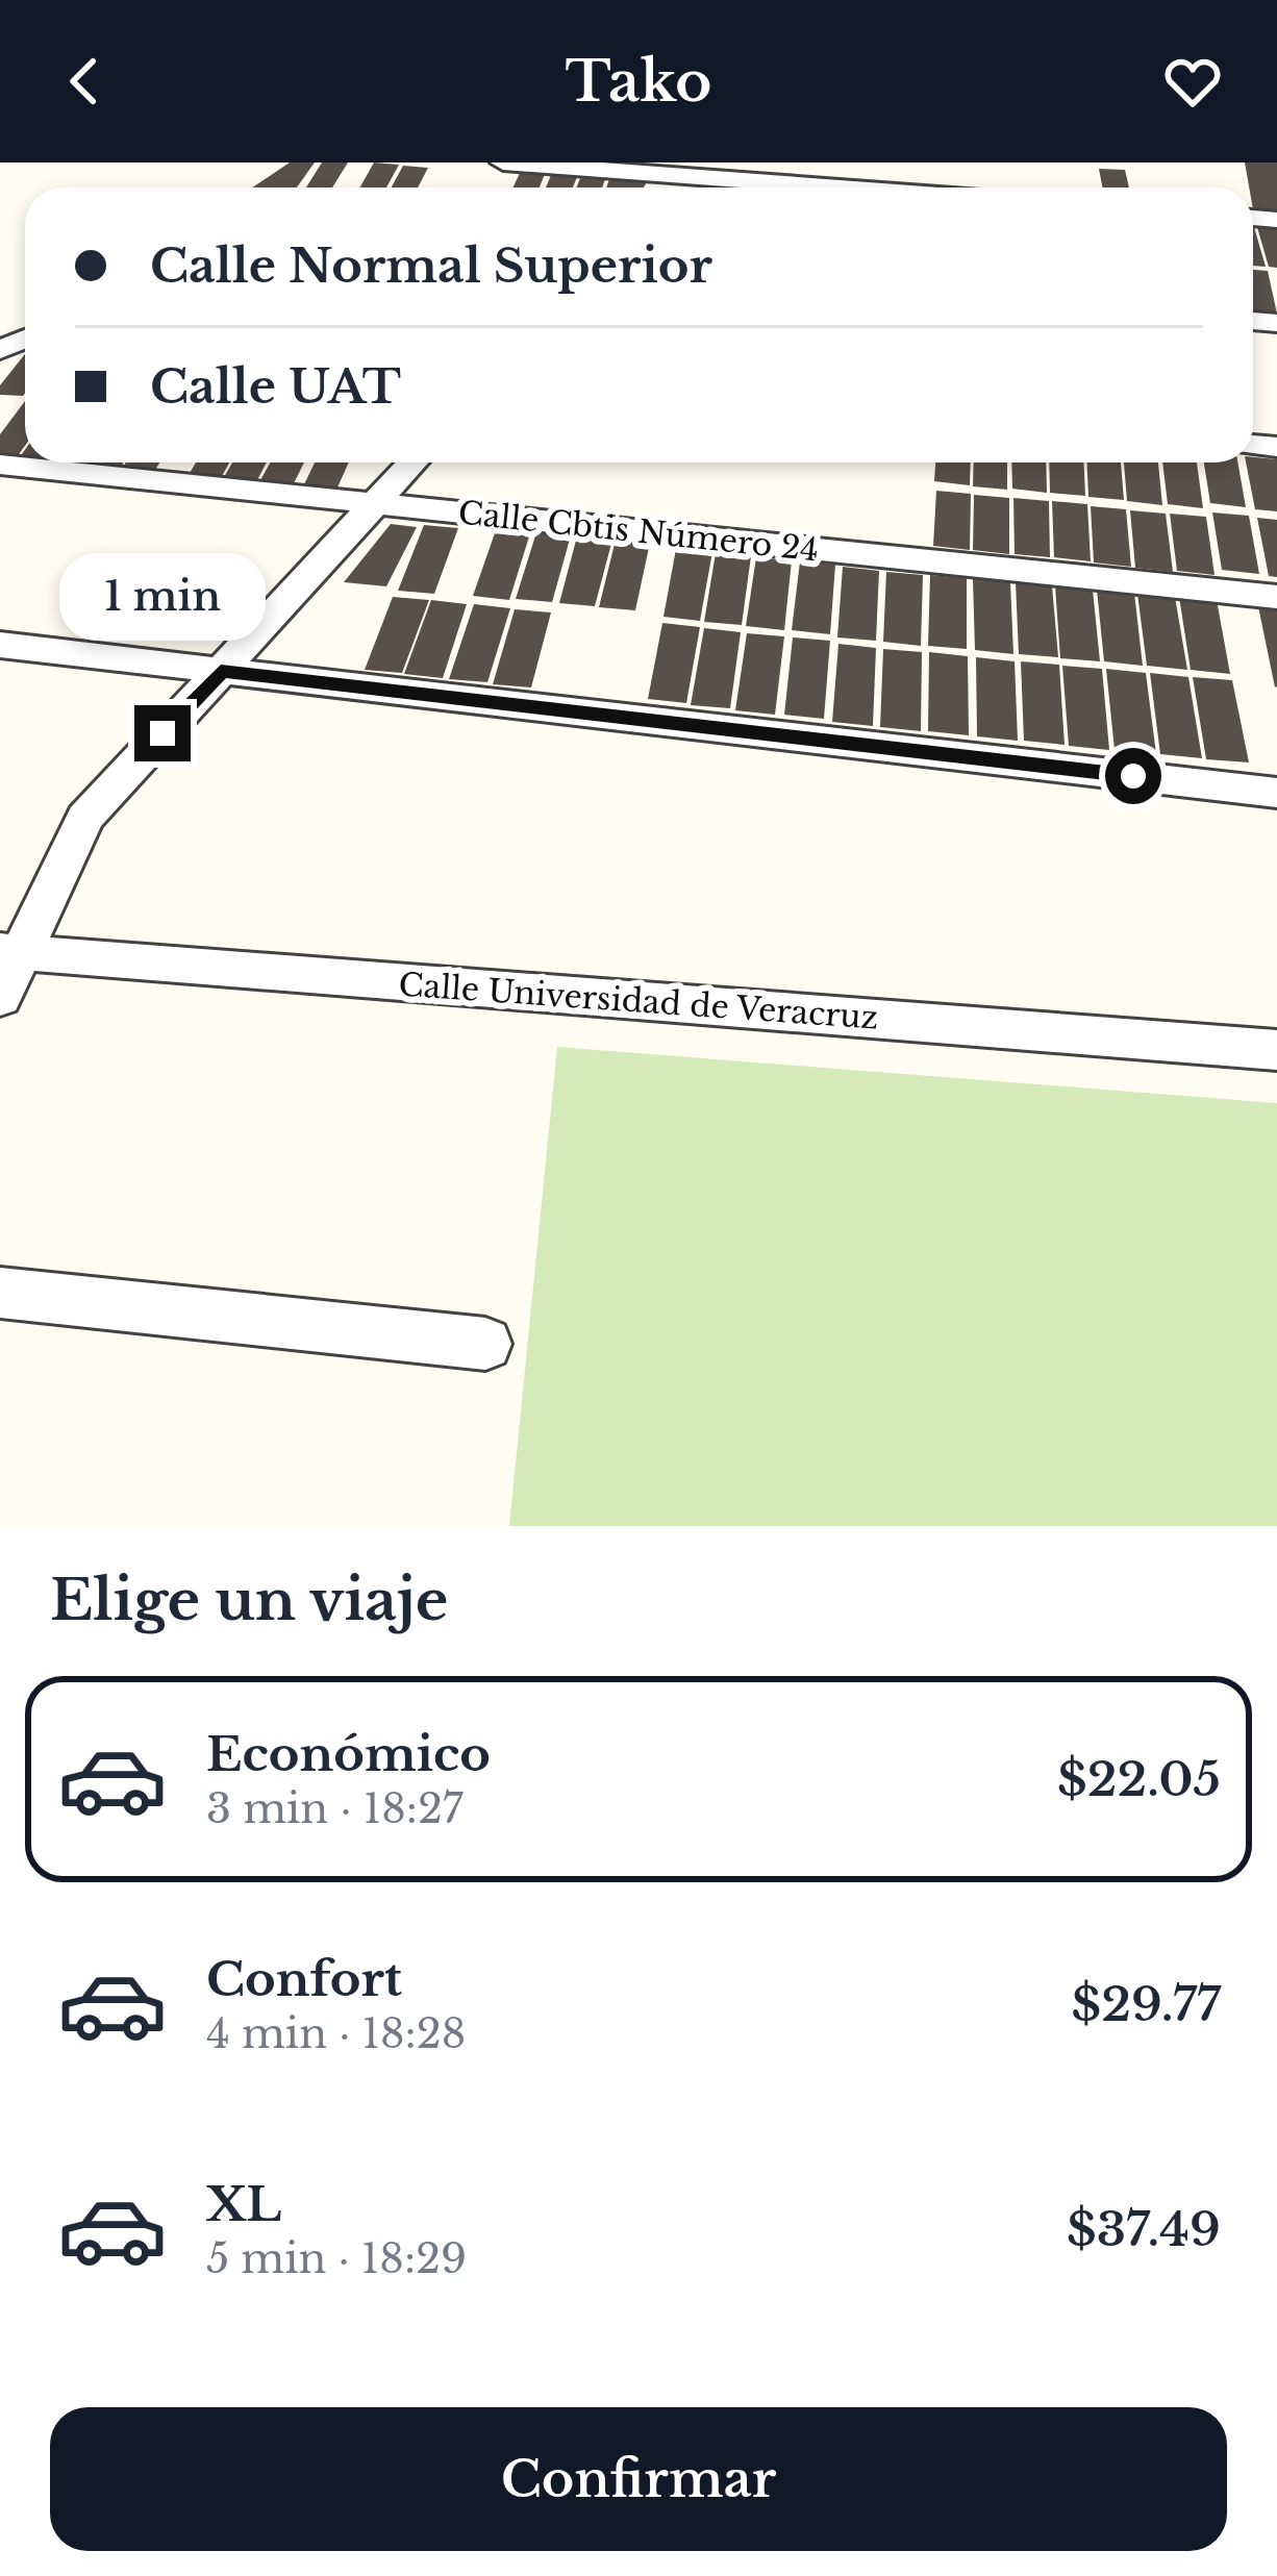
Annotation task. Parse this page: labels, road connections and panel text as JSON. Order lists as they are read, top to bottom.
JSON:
{
  "streets": {
    "street": ["Calle Cbtis Número 24", "Calle Universidad de Veracruz"]
  },
  "page": {
    "header": "Tako",
    "banner": ["Calle Normal Superior", "Calle UAT"],
    "bubble": "1 min",
    "heading": "Elige un viaje",
    "list": [
      {
        "name": "Económico",
        "note": "3 min · 18:27",
        "value": "$22.05"
      },
      {
        "name": "Confort",
        "note": "4 min · 18:28",
        "value": "$29.77"
      },
      {
        "name": "XL",
        "note": "5 min · 18:29",
        "value": "$37.49"
      }
    ],
    "buttons": "Confirmar"
  }
}
